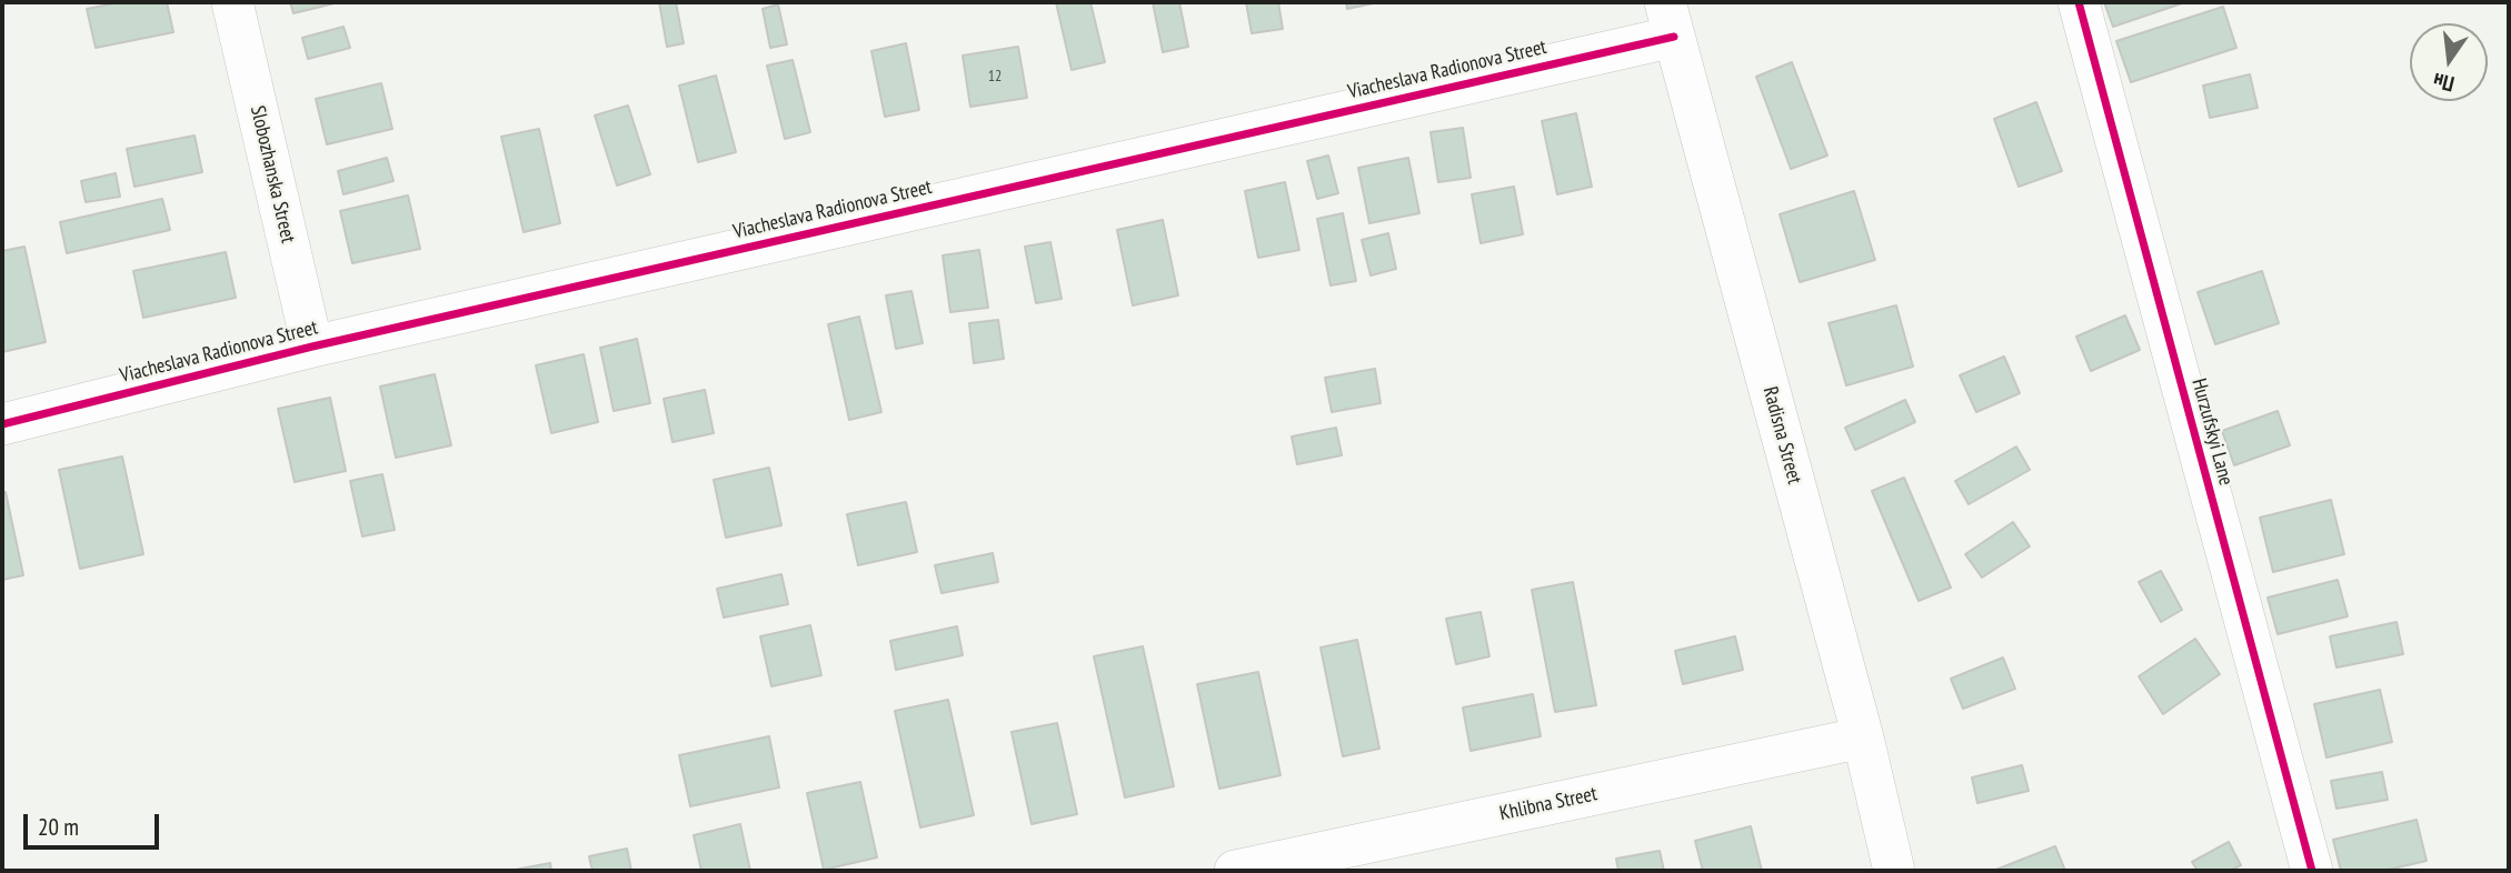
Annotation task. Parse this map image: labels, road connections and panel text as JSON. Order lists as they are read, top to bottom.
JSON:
{
  "streets": {
    "street": [
      "Viacheslava Radionova Street",
      "Slobozhanska Street",
      "Hurzufskyi Lane",
      "Radisna Street",
      "Khlibna Street"
    ]
  },
  "crossings": [
    ["Viacheslava Radionova Street", "Slobozhanska Street"],
    ["Viacheslava Radionova Street", "Radisna Street"],
    ["Radisna Street", "Khlibna Street"]
  ],
  "house_numbers": ["12"],
  "scale_bar": "20 m",
  "north": "bottom"
}
